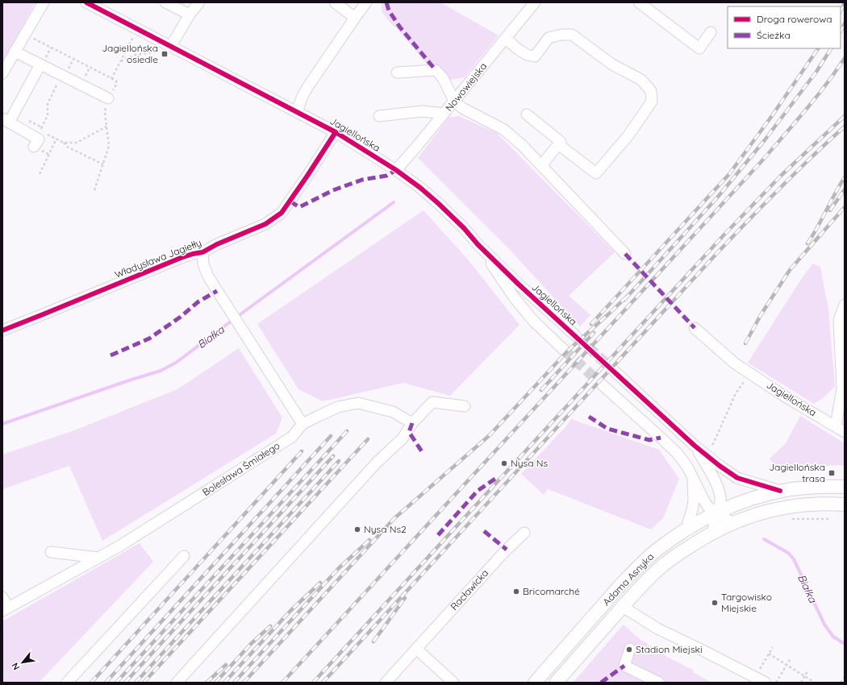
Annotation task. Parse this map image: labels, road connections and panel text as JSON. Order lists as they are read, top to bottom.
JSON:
{
  "streets": {
    "main road": ["Adama Asnyka"],
    "street": [
      "Nowowiejska",
      "Jagiellońska",
      "Władysława Jagiełły",
      "Bolesława Śmiałego",
      "Racławicka"
    ]
  },
  "crossings": [
    ["Nowowiejska", "Jagiellońska"],
    ["Jagiellońska", "Władysława Jagiełły"]
  ],
  "water": ["Białka"],
  "places": {
    "transit": ["Jagiellońska osiedle", "Jagiellońska trasa"],
    "other": [
      "Nysa Ns",
      "Nysa Ns2",
      "Bricomarché",
      "Targowisko Miejskie",
      "Stadion Miejski"
    ]
  },
  "legend": ["Droga rowerowa", "Ścieżka"],
  "north": "bottom left"
}
